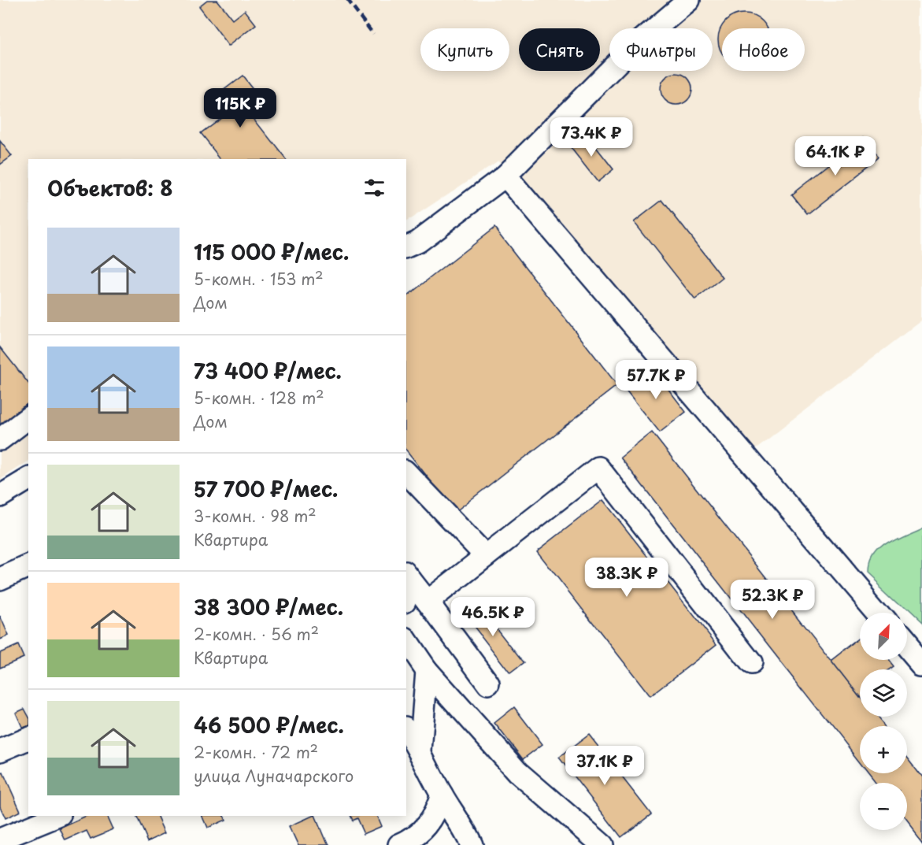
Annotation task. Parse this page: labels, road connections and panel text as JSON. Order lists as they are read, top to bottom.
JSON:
{
  "north": "top right",
  "page": {
    "chip": [
      "Купить",
      "Снять",
      "Фильтры",
      "Новое"
    ],
    "price": [
      "115K ₽",
      "73.4K ₽",
      "64.1K ₽",
      "57.7K ₽",
      "38.3K ₽",
      "52.3K ₽",
      "46.5K ₽",
      "37.1K ₽"
    ],
    "heading": "Объектов: 8",
    "list": [
      {
        "name": "115 000 ₽/мес.",
        "note": "5-комн. · 153 m² · Дом"
      },
      {
        "name": "73 400 ₽/мес.",
        "note": "5-комн. · 128 m² · Дом"
      },
      {
        "name": "57 700 ₽/мес.",
        "note": "3-комн. · 98 m² · Квартира"
      },
      {
        "name": "38 300 ₽/мес.",
        "note": "2-комн. · 56 m² · Квартира"
      },
      {
        "name": "46 500 ₽/мес.",
        "note": "2-комн. · 72 m² · улица Луначарского"
      }
    ],
    "map_buttons": ["+", "−"]
  }
}
